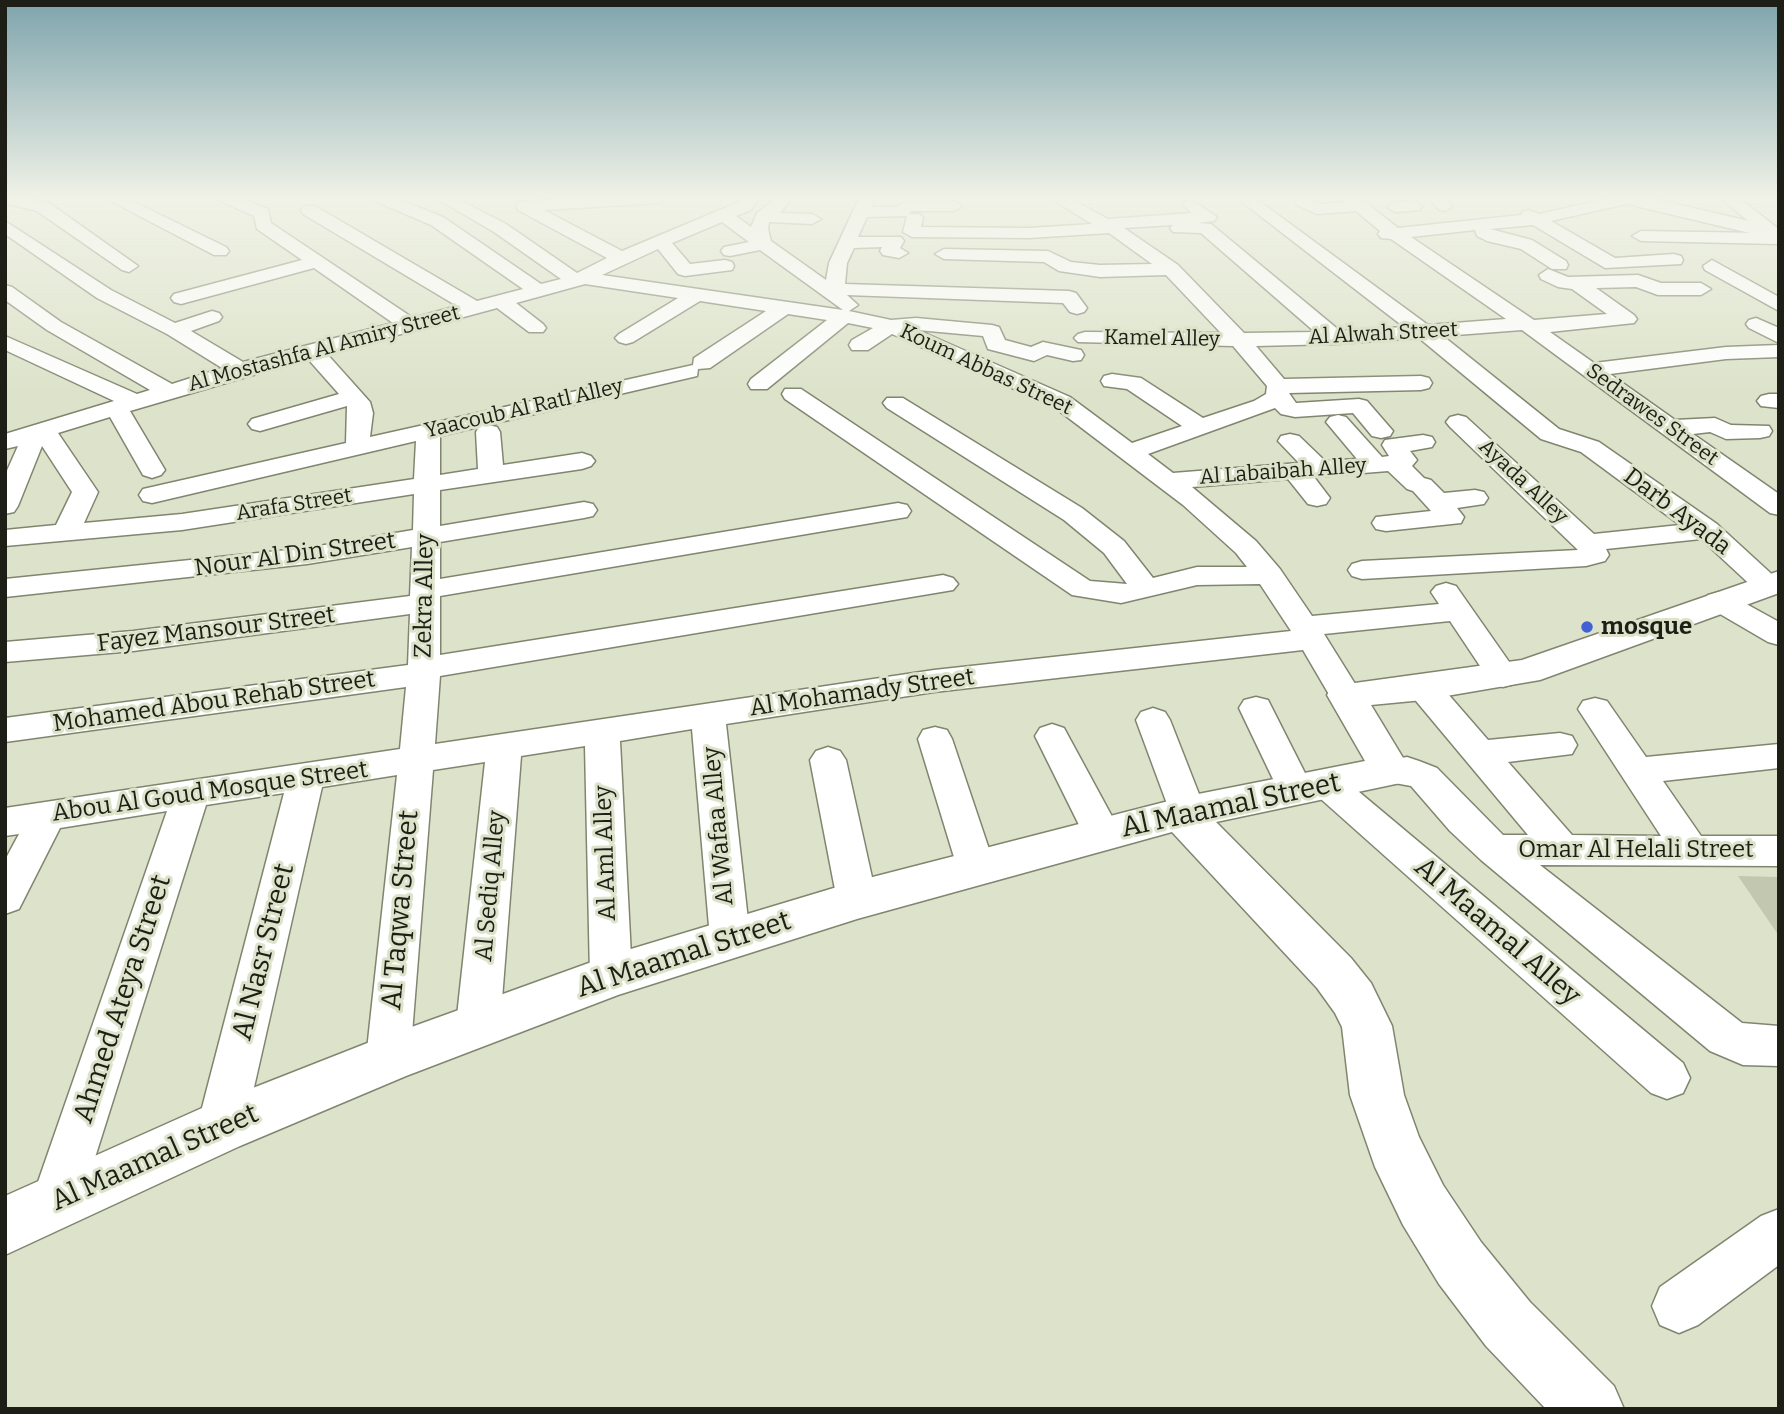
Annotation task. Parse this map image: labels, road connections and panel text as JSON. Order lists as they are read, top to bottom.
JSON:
{
  "streets": {
    "street": [
      "Al Alwah Street",
      "Kamel Alley",
      "Al Mostashfa Al Amiry Street",
      "Koum Abbas Street",
      "Yaacoub Al Ratl Alley",
      "Sedrawes Street",
      "Al Labaibah Alley",
      "Ayada Alley",
      "Arafa Street",
      "Darb Ayada",
      "Nour Al Din Street",
      "Zekra Alley",
      "Fayez Mansour Street",
      "Al Mohamady Street",
      "Mohamed Abou Rehab Street",
      "Abou Al Goud Mosque Street",
      "Al Maamal Street",
      "Al Wafaa Alley",
      "Omar Al Helali Street",
      "Al Aml Alley",
      "Al Sediq Alley",
      "Al Taqwa Street",
      "Al Maamal Alley",
      "Al Nasr Street",
      "Ahmed Ateya Street"
    ]
  },
  "crossings": [
    ["Al Alwah Street", "Kamel Alley"],
    ["Al Alwah Street", "Sedrawes Street"],
    ["Al Alwah Street", "Darb Ayada"],
    ["Kamel Alley", "Koum Abbas Street"],
    ["Al Mostashfa Al Amiry Street", "Koum Abbas Street"],
    ["Al Mostashfa Al Amiry Street", "Yaacoub Al Ratl Alley"],
    ["Koum Abbas Street", "Yaacoub Al Ratl Alley"],
    ["Koum Abbas Street", "Al Labaibah Alley"],
    ["Koum Abbas Street", "Al Mohamady Street"],
    ["Koum Abbas Street", "Al Maamal Street"],
    ["Yaacoub Al Ratl Alley", "Zekra Alley"],
    ["Arafa Street", "Zekra Alley"],
    ["Nour Al Din Street", "Zekra Alley"],
    ["Zekra Alley", "Fayez Mansour Street"],
    ["Zekra Alley", "Al Mohamady Street"],
    ["Zekra Alley", "Mohamed Abou Rehab Street"],
    ["Zekra Alley", "Abou Al Goud Mosque Street"],
    ["Zekra Alley", "Al Taqwa Street"],
    ["Al Mohamady Street", "Abou Al Goud Mosque Street"],
    ["Al Mohamady Street", "Al Wafaa Alley"],
    ["Al Mohamady Street", "Al Aml Alley"],
    ["Al Mohamady Street", "Al Sediq Alley"],
    ["Al Mohamady Street", "Al Taqwa Street"],
    ["Abou Al Goud Mosque Street", "Al Taqwa Street"],
    ["Abou Al Goud Mosque Street", "Al Nasr Street"],
    ["Abou Al Goud Mosque Street", "Ahmed Ateya Street"],
    ["Al Maamal Street", "Al Wafaa Alley"],
    ["Al Maamal Street", "Al Aml Alley"],
    ["Al Maamal Street", "Al Sediq Alley"],
    ["Al Maamal Street", "Al Taqwa Street"],
    ["Al Maamal Street", "Al Maamal Alley"],
    ["Al Maamal Street", "Al Nasr Street"],
    ["Al Maamal Street", "Ahmed Ateya Street"]
  ],
  "places": ["mosque"]
}
